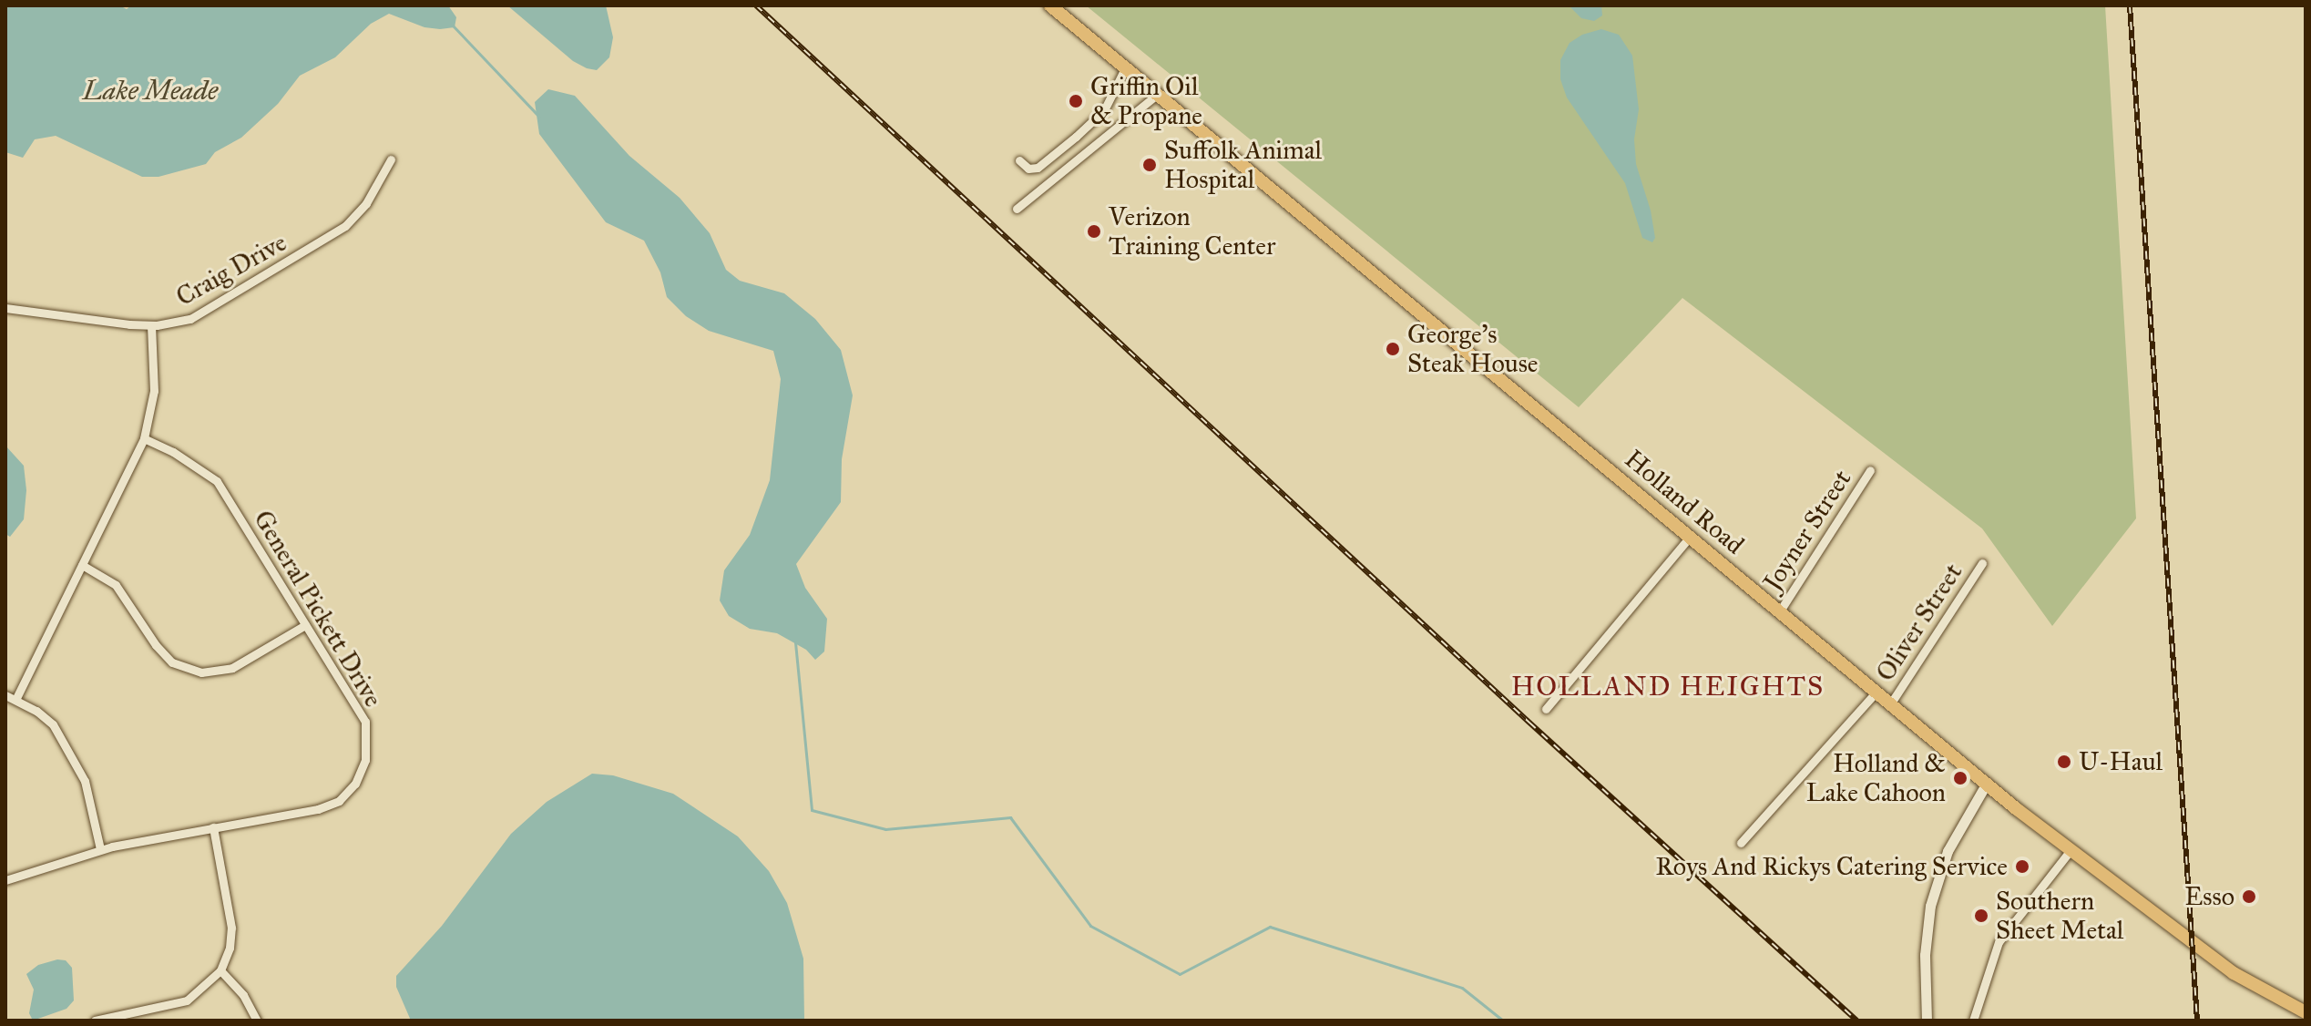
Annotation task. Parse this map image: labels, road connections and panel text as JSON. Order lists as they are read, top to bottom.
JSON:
{
  "streets": {
    "main road": ["Holland Road"],
    "street": [
      "Craig Drive",
      "Joyner Street",
      "General Pickett Drive",
      "Oliver Street"
    ]
  },
  "crossings": [
    ["Holland Road", "Joyner Street"],
    ["Holland Road", "Oliver Street"]
  ],
  "districts": ["HOLLAND HEIGHTS"],
  "water": ["Lake Meade"],
  "places": [
    "Griffin Oil & Propane",
    "Suffolk Animal Hospital",
    "Verizon Training Center",
    "George's Steak House",
    "U-Haul",
    "Holland & Lake Cahoon",
    "Roys And Rickys Catering Service",
    "Esso",
    "Southern Sheet Metal"
  ]
}
